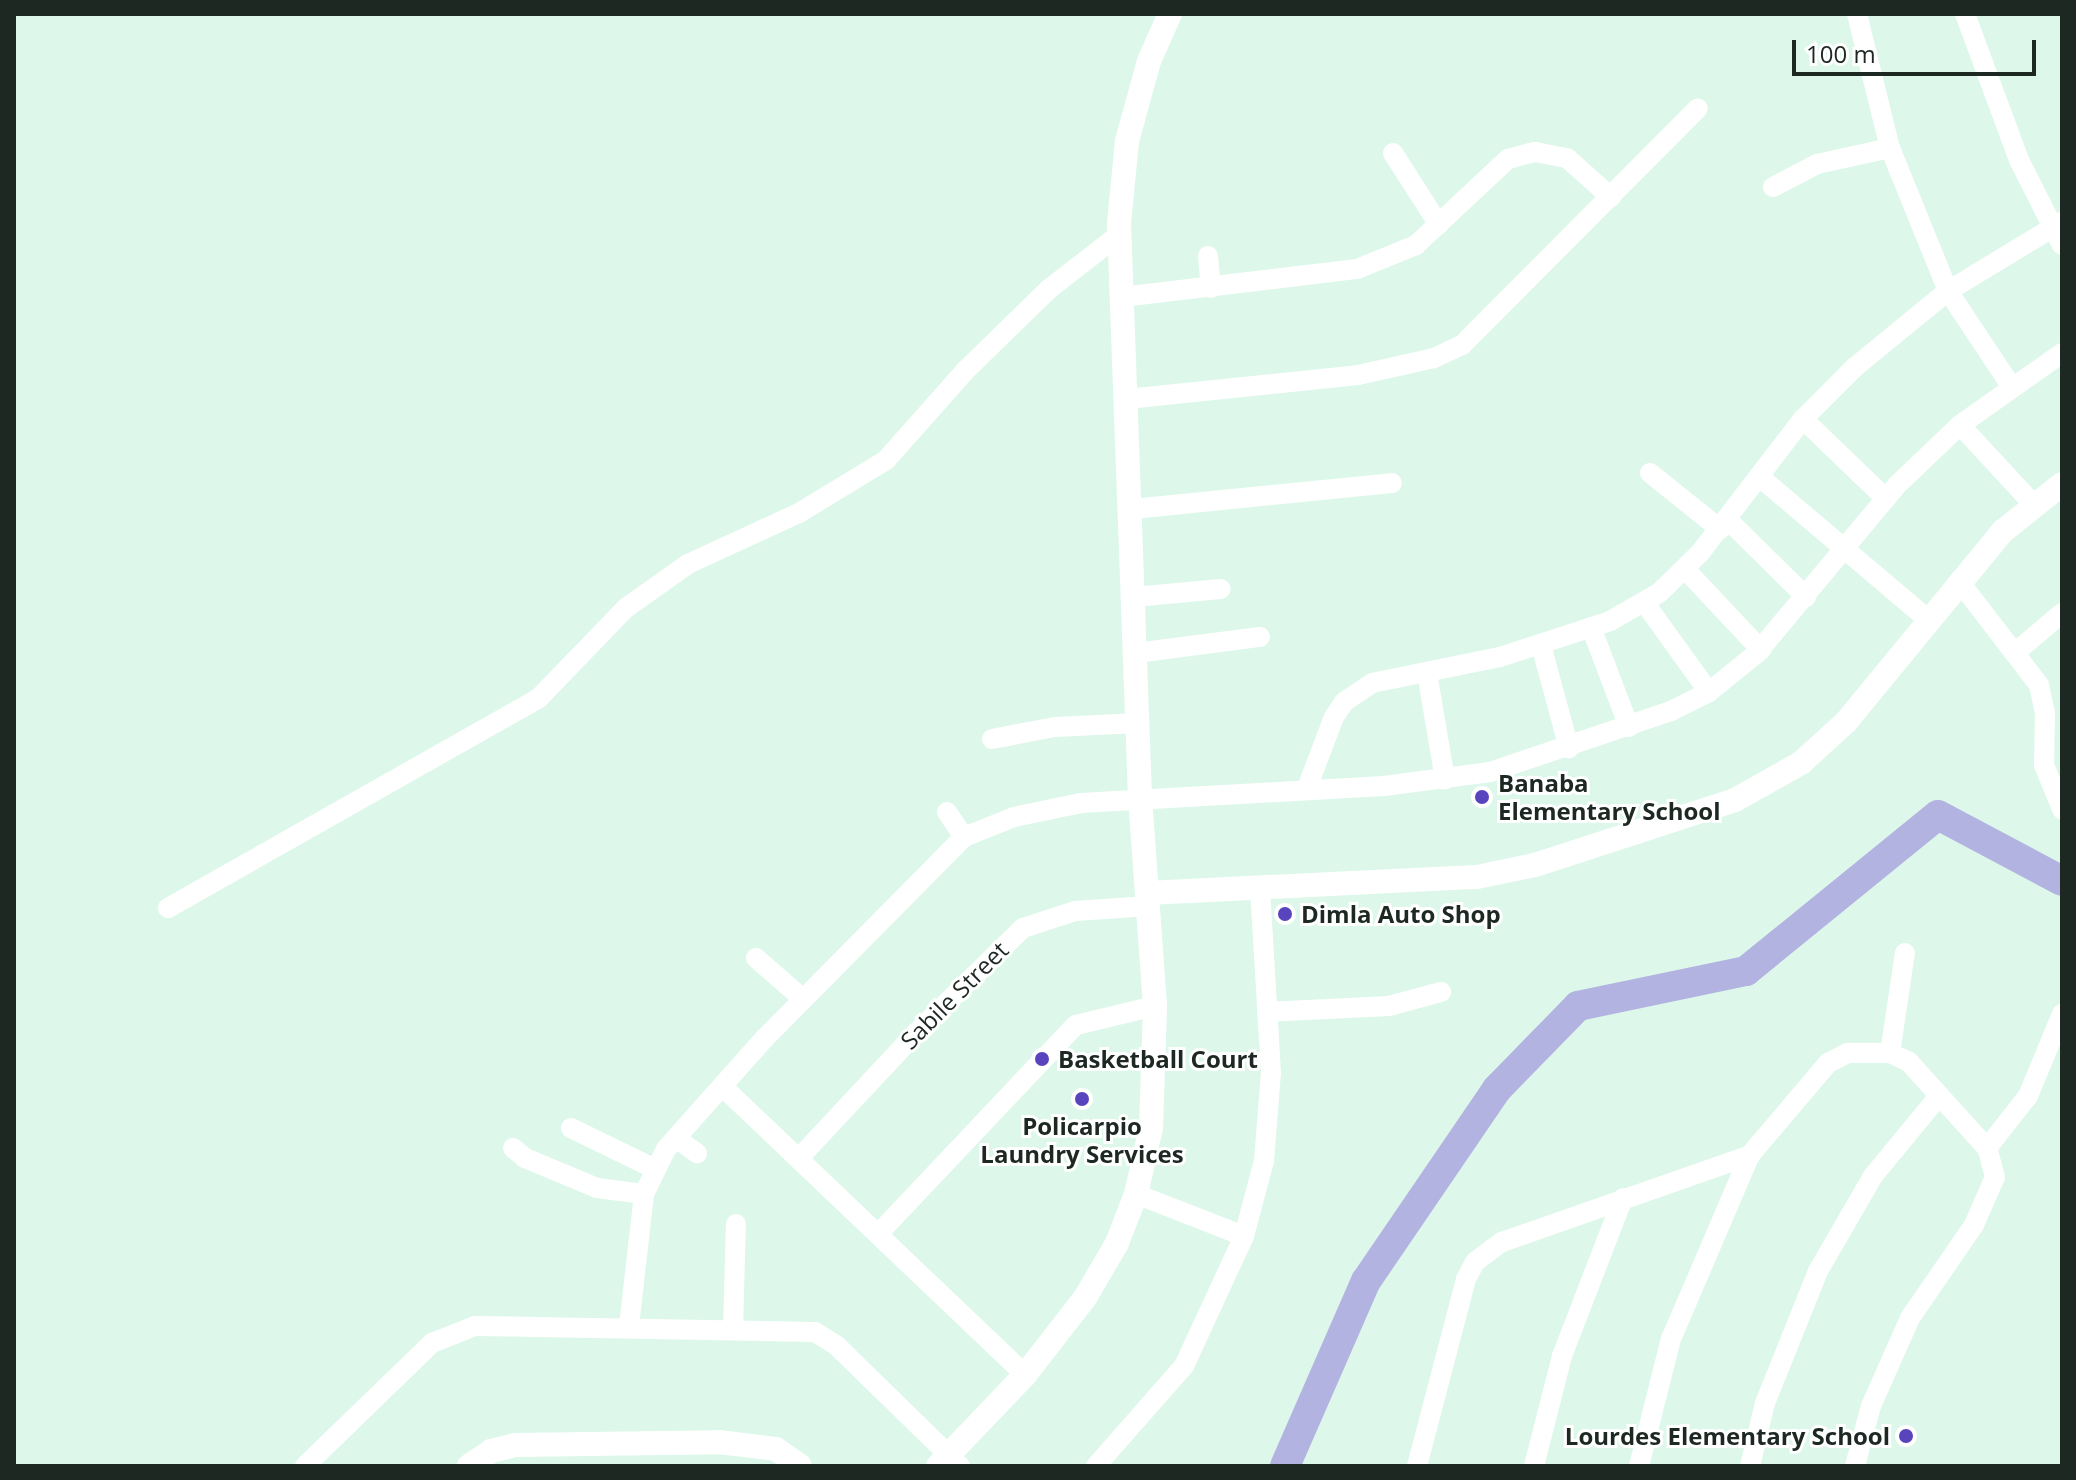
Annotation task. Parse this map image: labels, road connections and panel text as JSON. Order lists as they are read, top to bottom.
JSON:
{
  "streets": {
    "street": ["Sabile Street"]
  },
  "places": [
    "Banaba Elementary School",
    "Dimla Auto Shop",
    "Basketball Court",
    "Policarpio Laundry Services",
    "Lourdes Elementary School"
  ],
  "scale_bar": "100 m"
}
